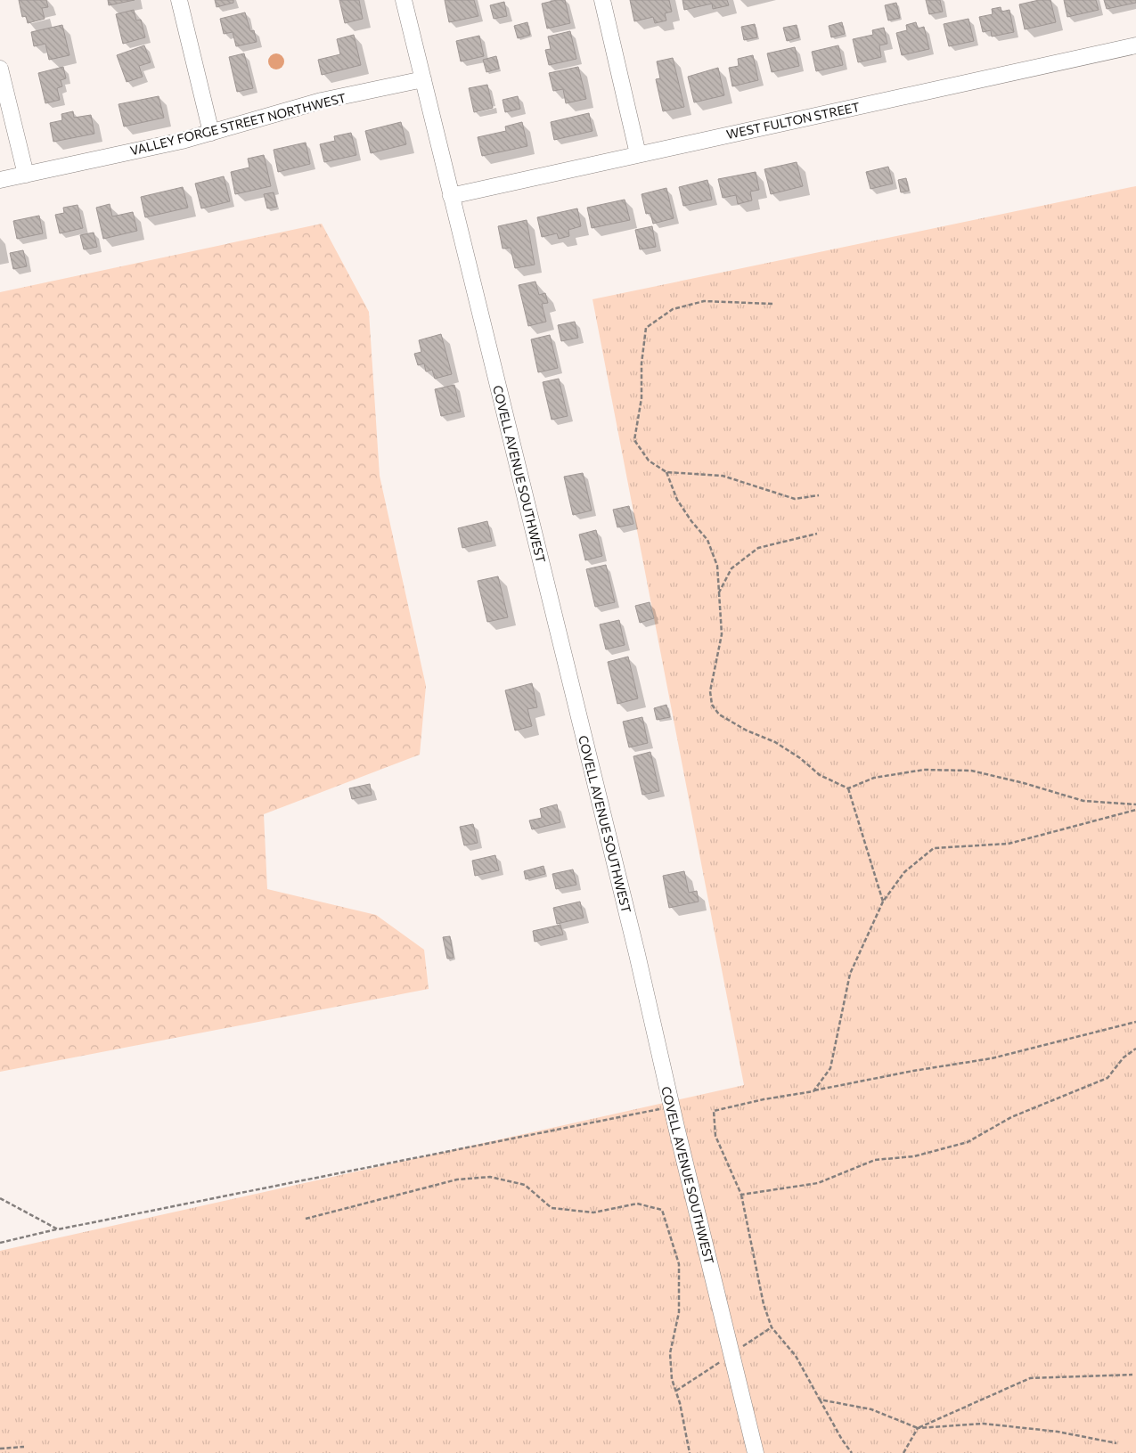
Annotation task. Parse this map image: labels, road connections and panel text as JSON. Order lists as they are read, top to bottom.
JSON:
{
  "streets": {
    "street": ["WEST FULTON STREET", "VALLEY FORGE STREET NORTHWEST", "COVELL AVENUE SOUTHWEST"]
  },
  "crossings": [
    ["WEST FULTON STREET", "COVELL AVENUE SOUTHWEST"],
    ["VALLEY FORGE STREET NORTHWEST", "COVELL AVENUE SOUTHWEST"]
  ]
}
